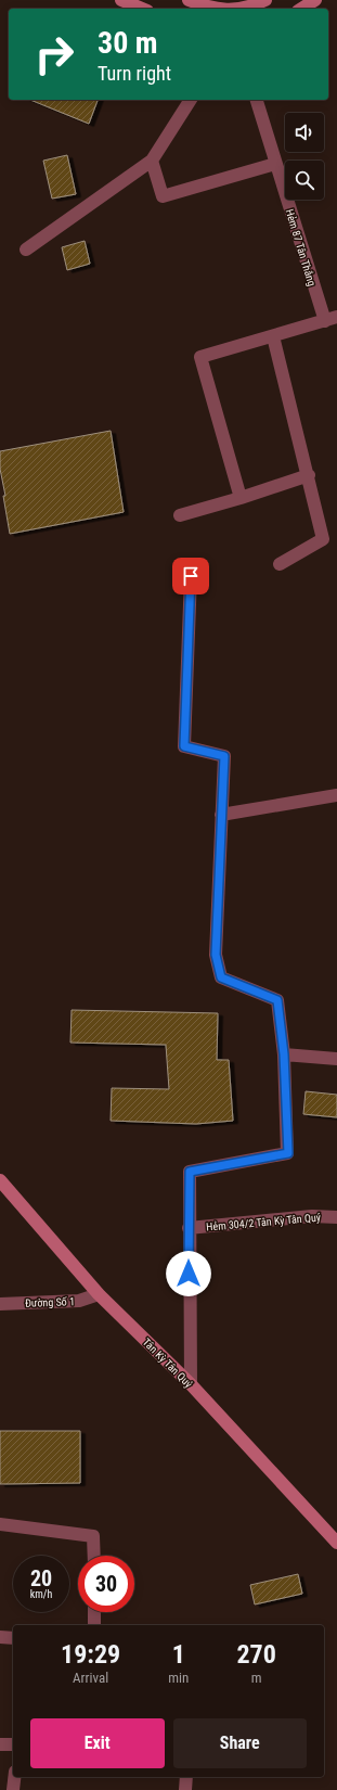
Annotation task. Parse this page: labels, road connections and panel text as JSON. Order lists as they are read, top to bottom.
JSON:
{
  "streets": {
    "main road": ["Tân Kỳ Tân Quý"],
    "street": ["Hẻm 87 Tân Thắng", "Hẻm 304/2 Tân Kỳ Tân Quý", "Đường Số 1"]
  },
  "crossings": [
    ["Đường Số 1", "Tân Kỳ Tân Quý"]
  ],
  "page": {
    "turn": ["30 m", "Turn right"],
    "speed": "20 km/h",
    "limit": "30",
    "eta": [
      "19:29",
      "Arrival",
      "1",
      "min",
      "270",
      "m"
    ],
    "buttons": ["Exit", "Share"]
  }
}
